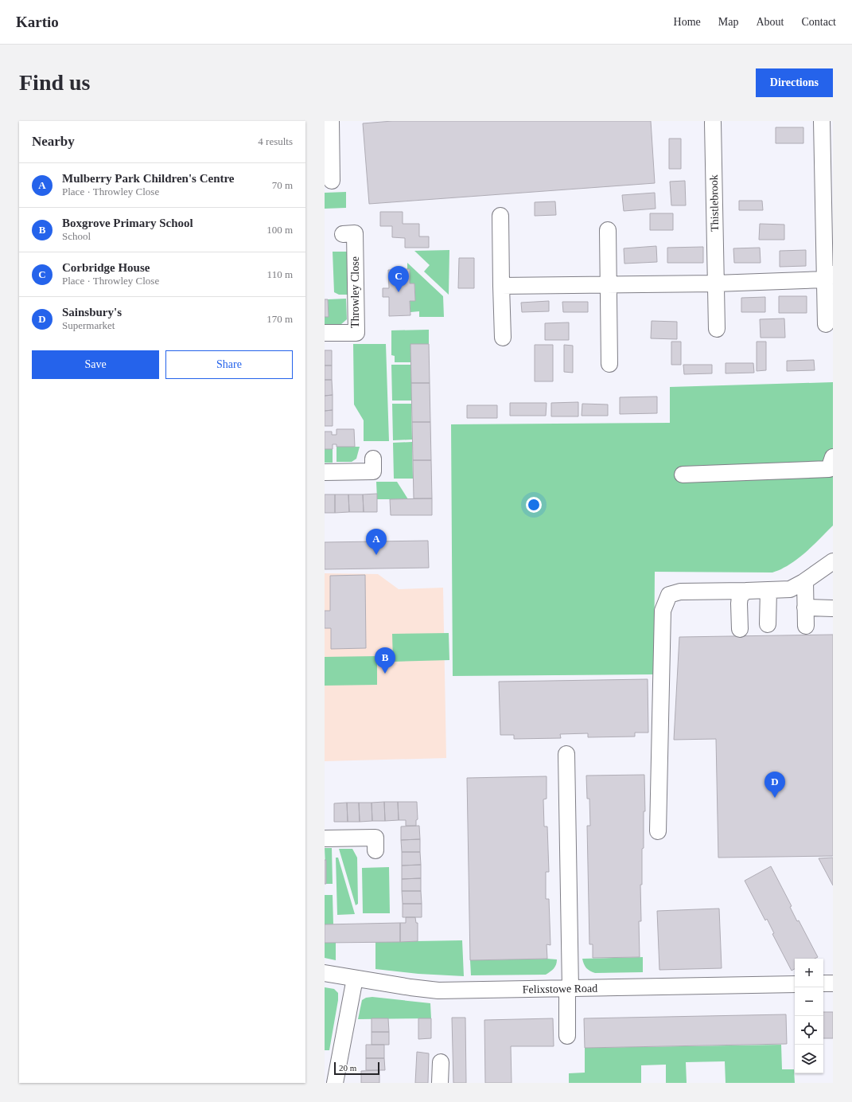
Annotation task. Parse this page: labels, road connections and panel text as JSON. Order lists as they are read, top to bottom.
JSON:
{
  "streets": {
    "street": ["Thistlebrook", "Throwley Close", "Felixstowe Road"]
  },
  "scale_bar": "20 m",
  "page": {
    "header": "Kartio",
    "nav": [
      "Home",
      "Map",
      "About",
      "Contact"
    ],
    "buttons": [
      "Directions",
      ["Save", "Share"]
    ],
    "title": "Find us",
    "heading": ["Nearby", "4 results"],
    "list": [
      {
        "mark": "A",
        "name": "Mulberry Park Children's Centre",
        "note": "Place · Throwley Close",
        "value": "70 m"
      },
      {
        "mark": "B",
        "name": "Boxgrove Primary School",
        "note": "School",
        "value": "100 m"
      },
      {
        "mark": "C",
        "name": "Corbridge House",
        "note": "Place · Throwley Close",
        "value": "110 m"
      },
      {
        "mark": "D",
        "name": "Sainsbury's",
        "note": "Supermarket",
        "value": "170 m"
      }
    ],
    "pins": [
      "C",
      "A",
      "B",
      "D"
    ],
    "map_buttons": ["+", "−"],
    "scale": "20 m"
  }
}
